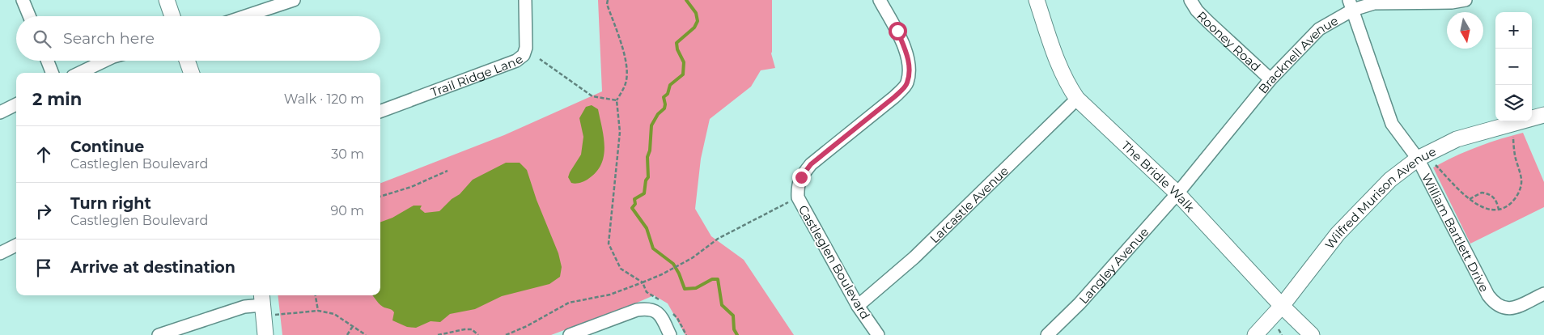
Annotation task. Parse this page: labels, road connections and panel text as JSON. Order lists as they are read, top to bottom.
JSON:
{
  "streets": {
    "street": [
      "Rooney Road",
      "Bracknell Avenue",
      "Trail Ridge Lane",
      "The Bridle Walk",
      "Wilfred Murison Avenue",
      "Larcastle Avenue",
      "William Bartlett Drive",
      "Castleglen Boulevard",
      "Langley Avenue"
    ]
  },
  "crossings": [
    ["Rooney Road", "Bracknell Avenue"],
    ["Bracknell Avenue", "The Bridle Walk"],
    ["Bracknell Avenue", "William Bartlett Drive"],
    ["Bracknell Avenue", "Langley Avenue"],
    ["The Bridle Walk", "Wilfred Murison Avenue"],
    ["The Bridle Walk", "Larcastle Avenue"],
    ["The Bridle Walk", "Langley Avenue"],
    ["Wilfred Murison Avenue", "William Bartlett Drive"],
    ["Larcastle Avenue", "Castleglen Boulevard"]
  ],
  "north": "bottom",
  "page": {
    "map_buttons": ["+", "−"],
    "search": "Search here",
    "heading": ["2 min", "Walk · 120 m"],
    "list": [
      ["Continue", "Castleglen Boulevard", "30 m"],
      ["Turn right", "Castleglen Boulevard", "90 m"],
      "Arrive at destination"
    ]
  }
}
